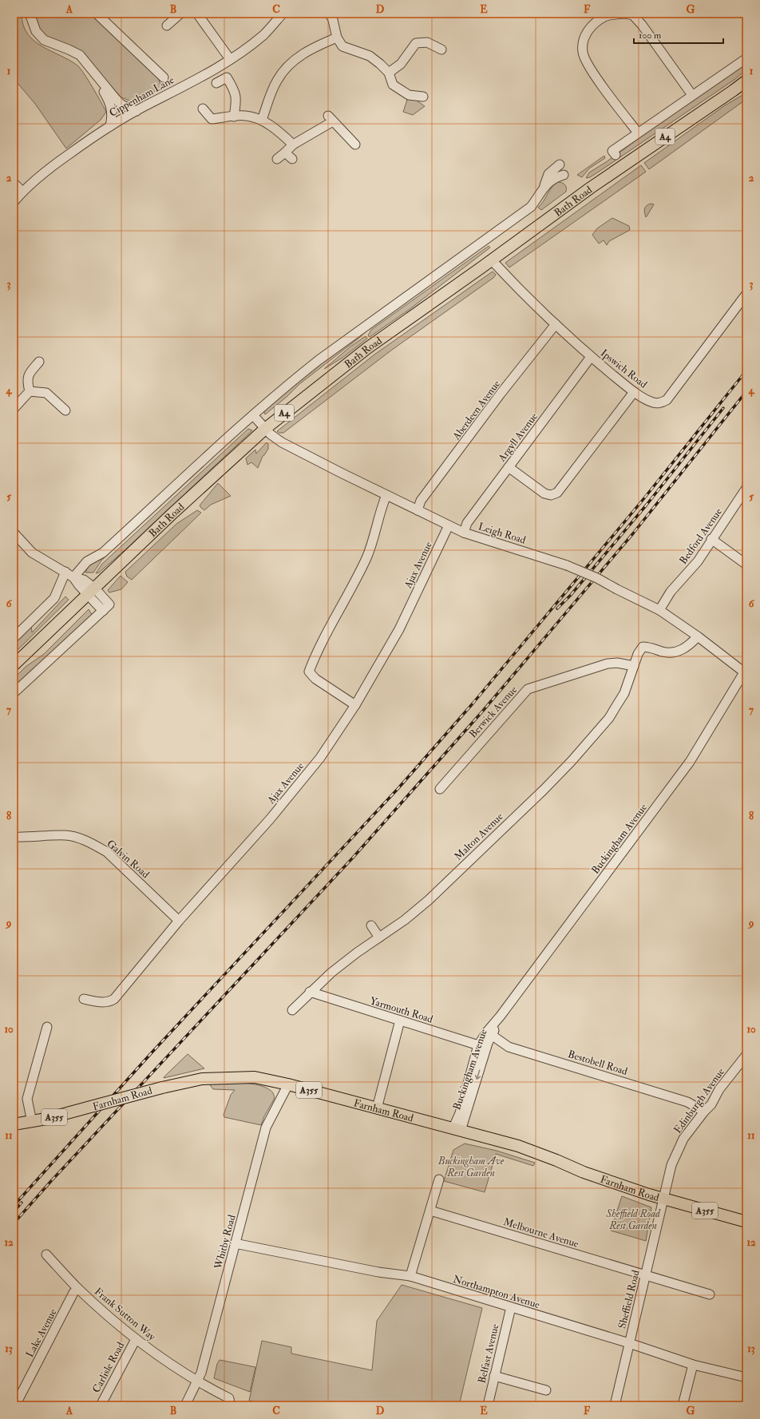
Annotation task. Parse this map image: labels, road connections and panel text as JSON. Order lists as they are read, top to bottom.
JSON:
{
  "streets": {
    "main road": [
      "A4",
      "Bath Road",
      "A355",
      "Farnham Road"
    ],
    "street": [
      "Cippenham Lane",
      "Ipswich Road",
      "Aberdeen Avenue",
      "Argyll Avenue",
      "Leigh Road",
      "Bedford Avenue",
      "Ajax Avenue",
      "Berwick Avenue",
      "Malton Avenue",
      "Buckingham Avenue",
      "Galvin Road",
      "Yarmouth Road",
      "Bestobell Road",
      "Edinburgh Avenue",
      "Melbourne Avenue",
      "Whitby Road",
      "Northampton Avenue",
      "Sheffield Road",
      "Frank Sutton Way",
      "Lake Avenue",
      "Belfast Avenue",
      "Carlisle Road"
    ]
  },
  "crossings": [
    ["Bath Road", "Ipswich Road"],
    ["Bath Road", "Leigh Road"],
    ["Ipswich Road", "Aberdeen Avenue"],
    ["Ipswich Road", "Argyll Avenue"],
    ["Aberdeen Avenue", "Leigh Road"],
    ["Argyll Avenue", "Leigh Road"],
    ["Leigh Road", "Bedford Avenue"],
    ["Leigh Road", "Ajax Avenue"],
    ["Leigh Road", "Malton Avenue"],
    ["Leigh Road", "Buckingham Avenue"],
    ["Ajax Avenue", "Galvin Road"],
    ["Berwick Avenue", "Malton Avenue"],
    ["Malton Avenue", "Yarmouth Road"],
    ["Buckingham Avenue", "Yarmouth Road"],
    ["Buckingham Avenue", "Bestobell Road"],
    ["Buckingham Avenue", "Farnham Road"],
    ["Bestobell Road", "Edinburgh Avenue"],
    ["Farnham Road", "Edinburgh Avenue"],
    ["Farnham Road", "Whitby Road"],
    ["Farnham Road", "Sheffield Road"],
    ["Edinburgh Avenue", "Sheffield Road"],
    ["Melbourne Avenue", "Sheffield Road"],
    ["Whitby Road", "Northampton Avenue"],
    ["Whitby Road", "Frank Sutton Way"],
    ["Northampton Avenue", "Sheffield Road"],
    ["Northampton Avenue", "Belfast Avenue"],
    ["Frank Sutton Way", "Lake Avenue"],
    ["Frank Sutton Way", "Carlisle Road"]
  ],
  "parks": ["Buckingham Ave Rest Garden", "Sheffield Road Rest Garden"],
  "scale_bar": "100 m",
  "grid": {
    "columns": [
      "A",
      "B",
      "C",
      "D",
      "E",
      "F",
      "G"
    ],
    "rows": [
      "1",
      "2",
      "3",
      "4",
      "5",
      "6",
      "7",
      "8",
      "9",
      "10",
      "11",
      "12",
      "13"
    ]
  }
}
